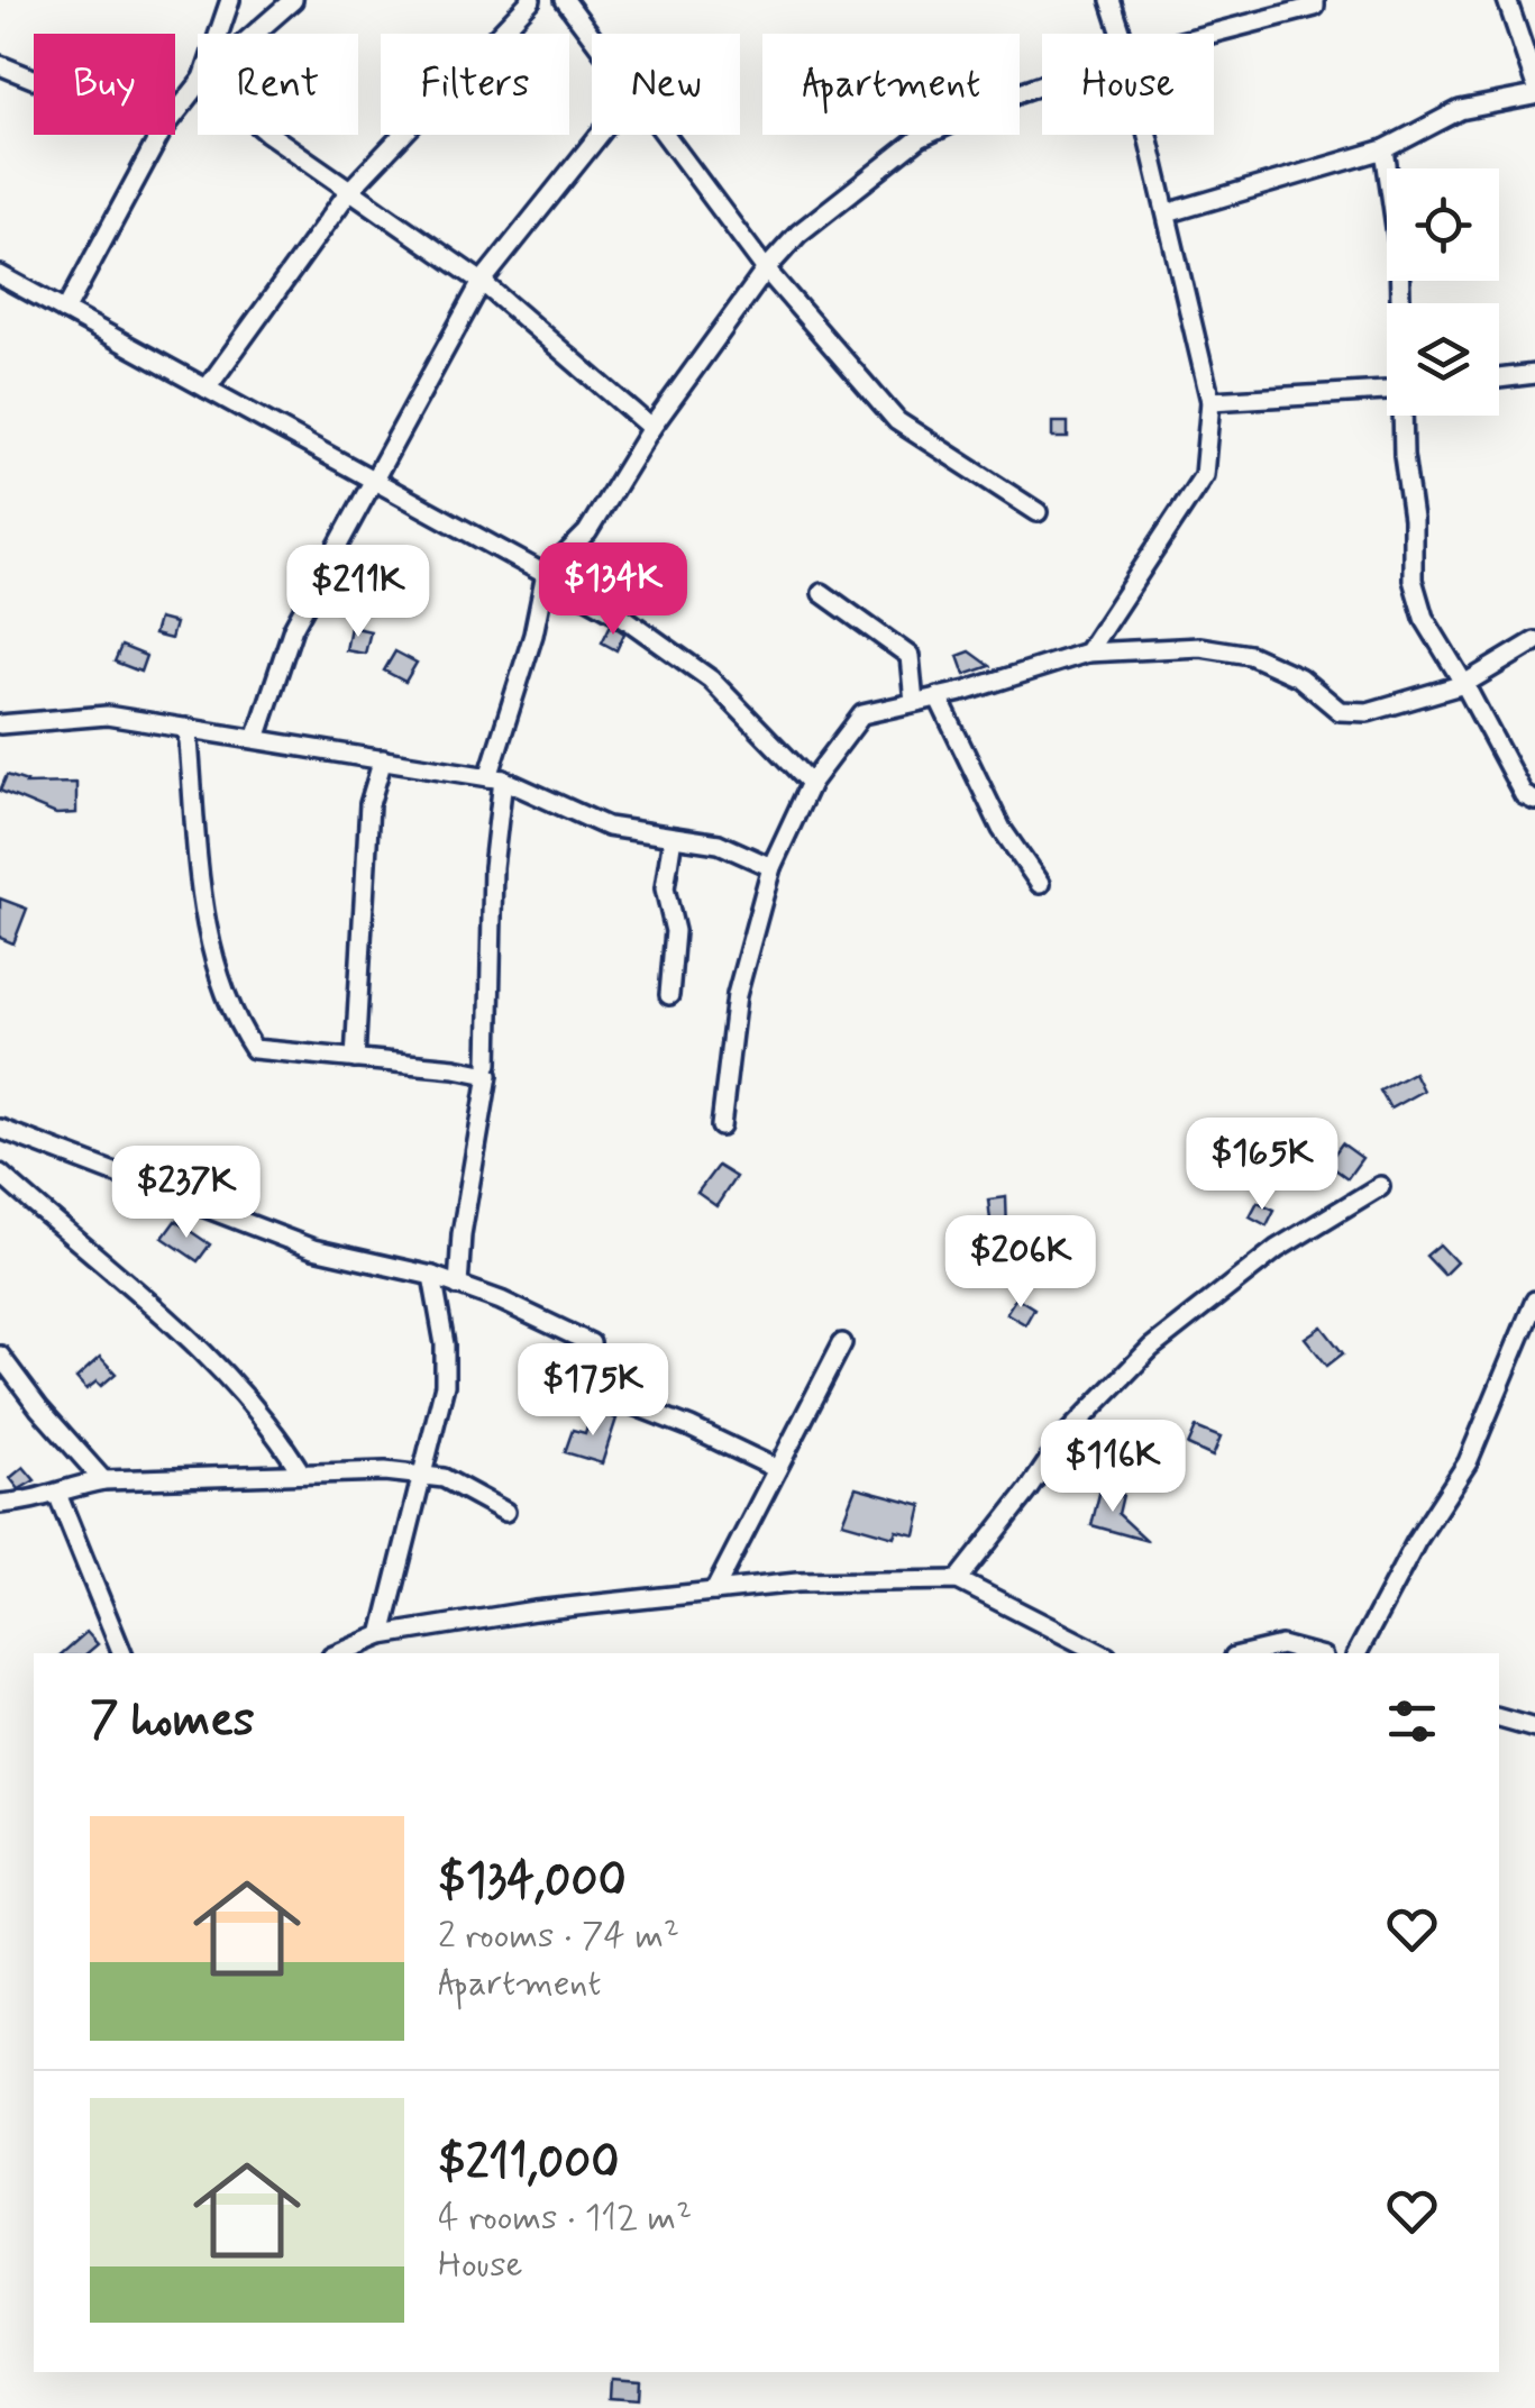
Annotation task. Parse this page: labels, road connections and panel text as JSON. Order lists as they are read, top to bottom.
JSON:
{
  "page": {
    "chip": [
      "Buy",
      "Rent",
      "Filters",
      "New",
      "Apartment",
      "House"
    ],
    "price": [
      "$134K",
      "$211K",
      "$165K",
      "$237K",
      "$206K",
      "$175K",
      "$116K"
    ],
    "heading": "7 homes",
    "list": [
      {
        "name": "$134,000",
        "note": "2 rooms · 74 m² · Apartment"
      },
      {
        "name": "$211,000",
        "note": "4 rooms · 112 m² · House"
      }
    ]
  }
}
